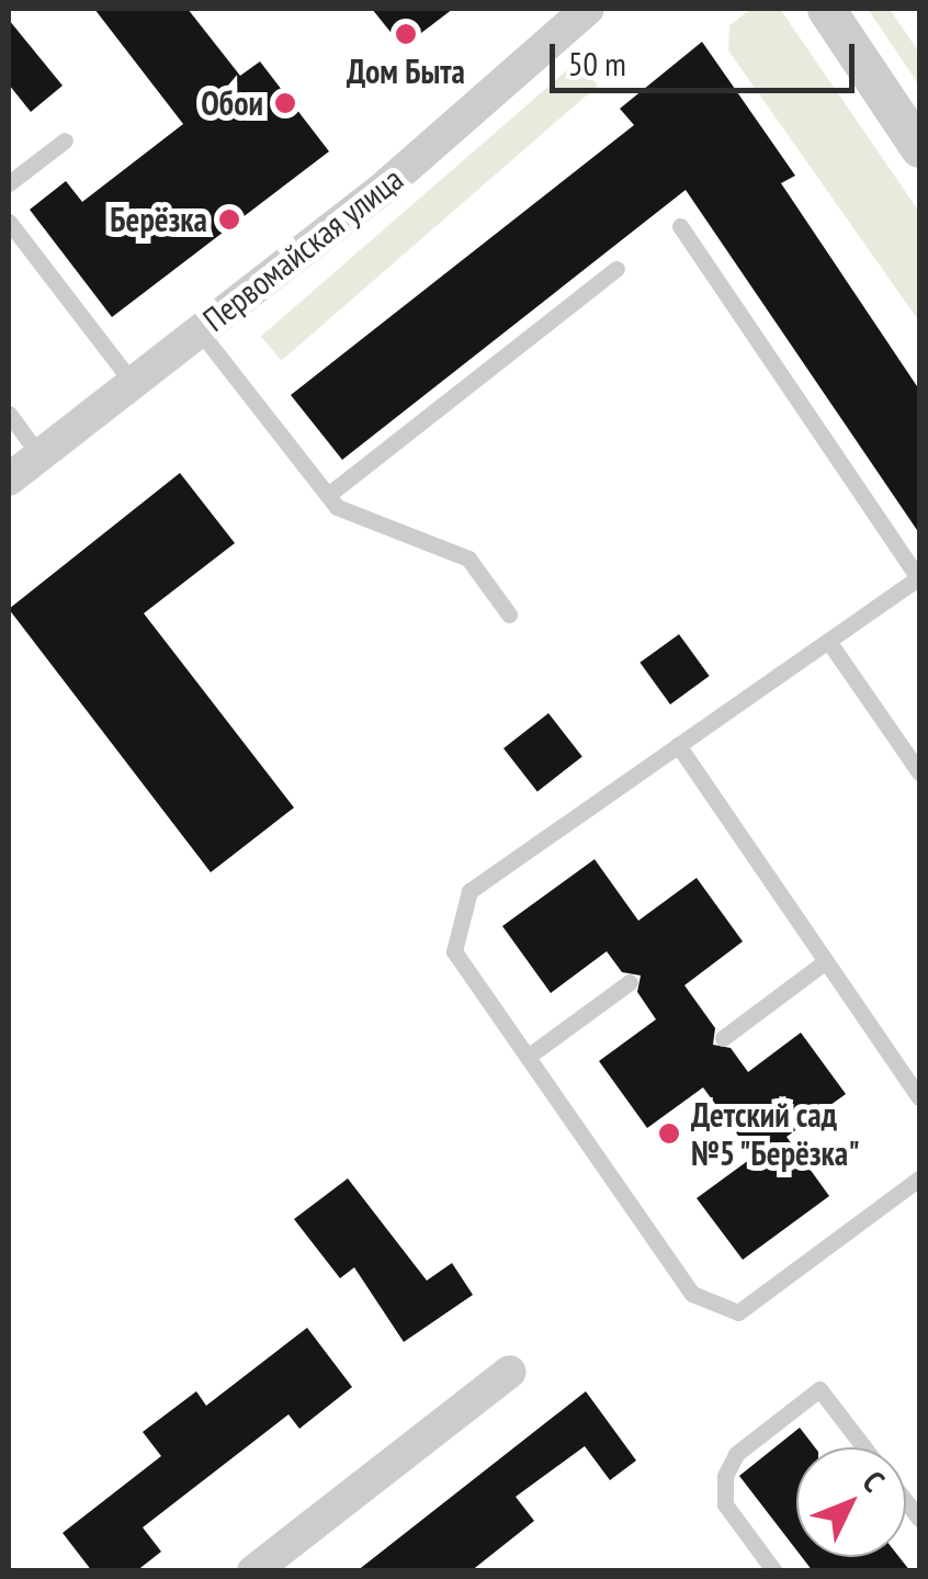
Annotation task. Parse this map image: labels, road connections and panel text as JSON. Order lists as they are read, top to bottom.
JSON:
{
  "streets": {
    "street": ["Первомайская улица"]
  },
  "places": [
    "Дом Быта",
    "Обои",
    "Берёзка",
    "Детский сад №5 \"Берёзка\""
  ],
  "scale_bar": "50 m",
  "north": "top right"
}
